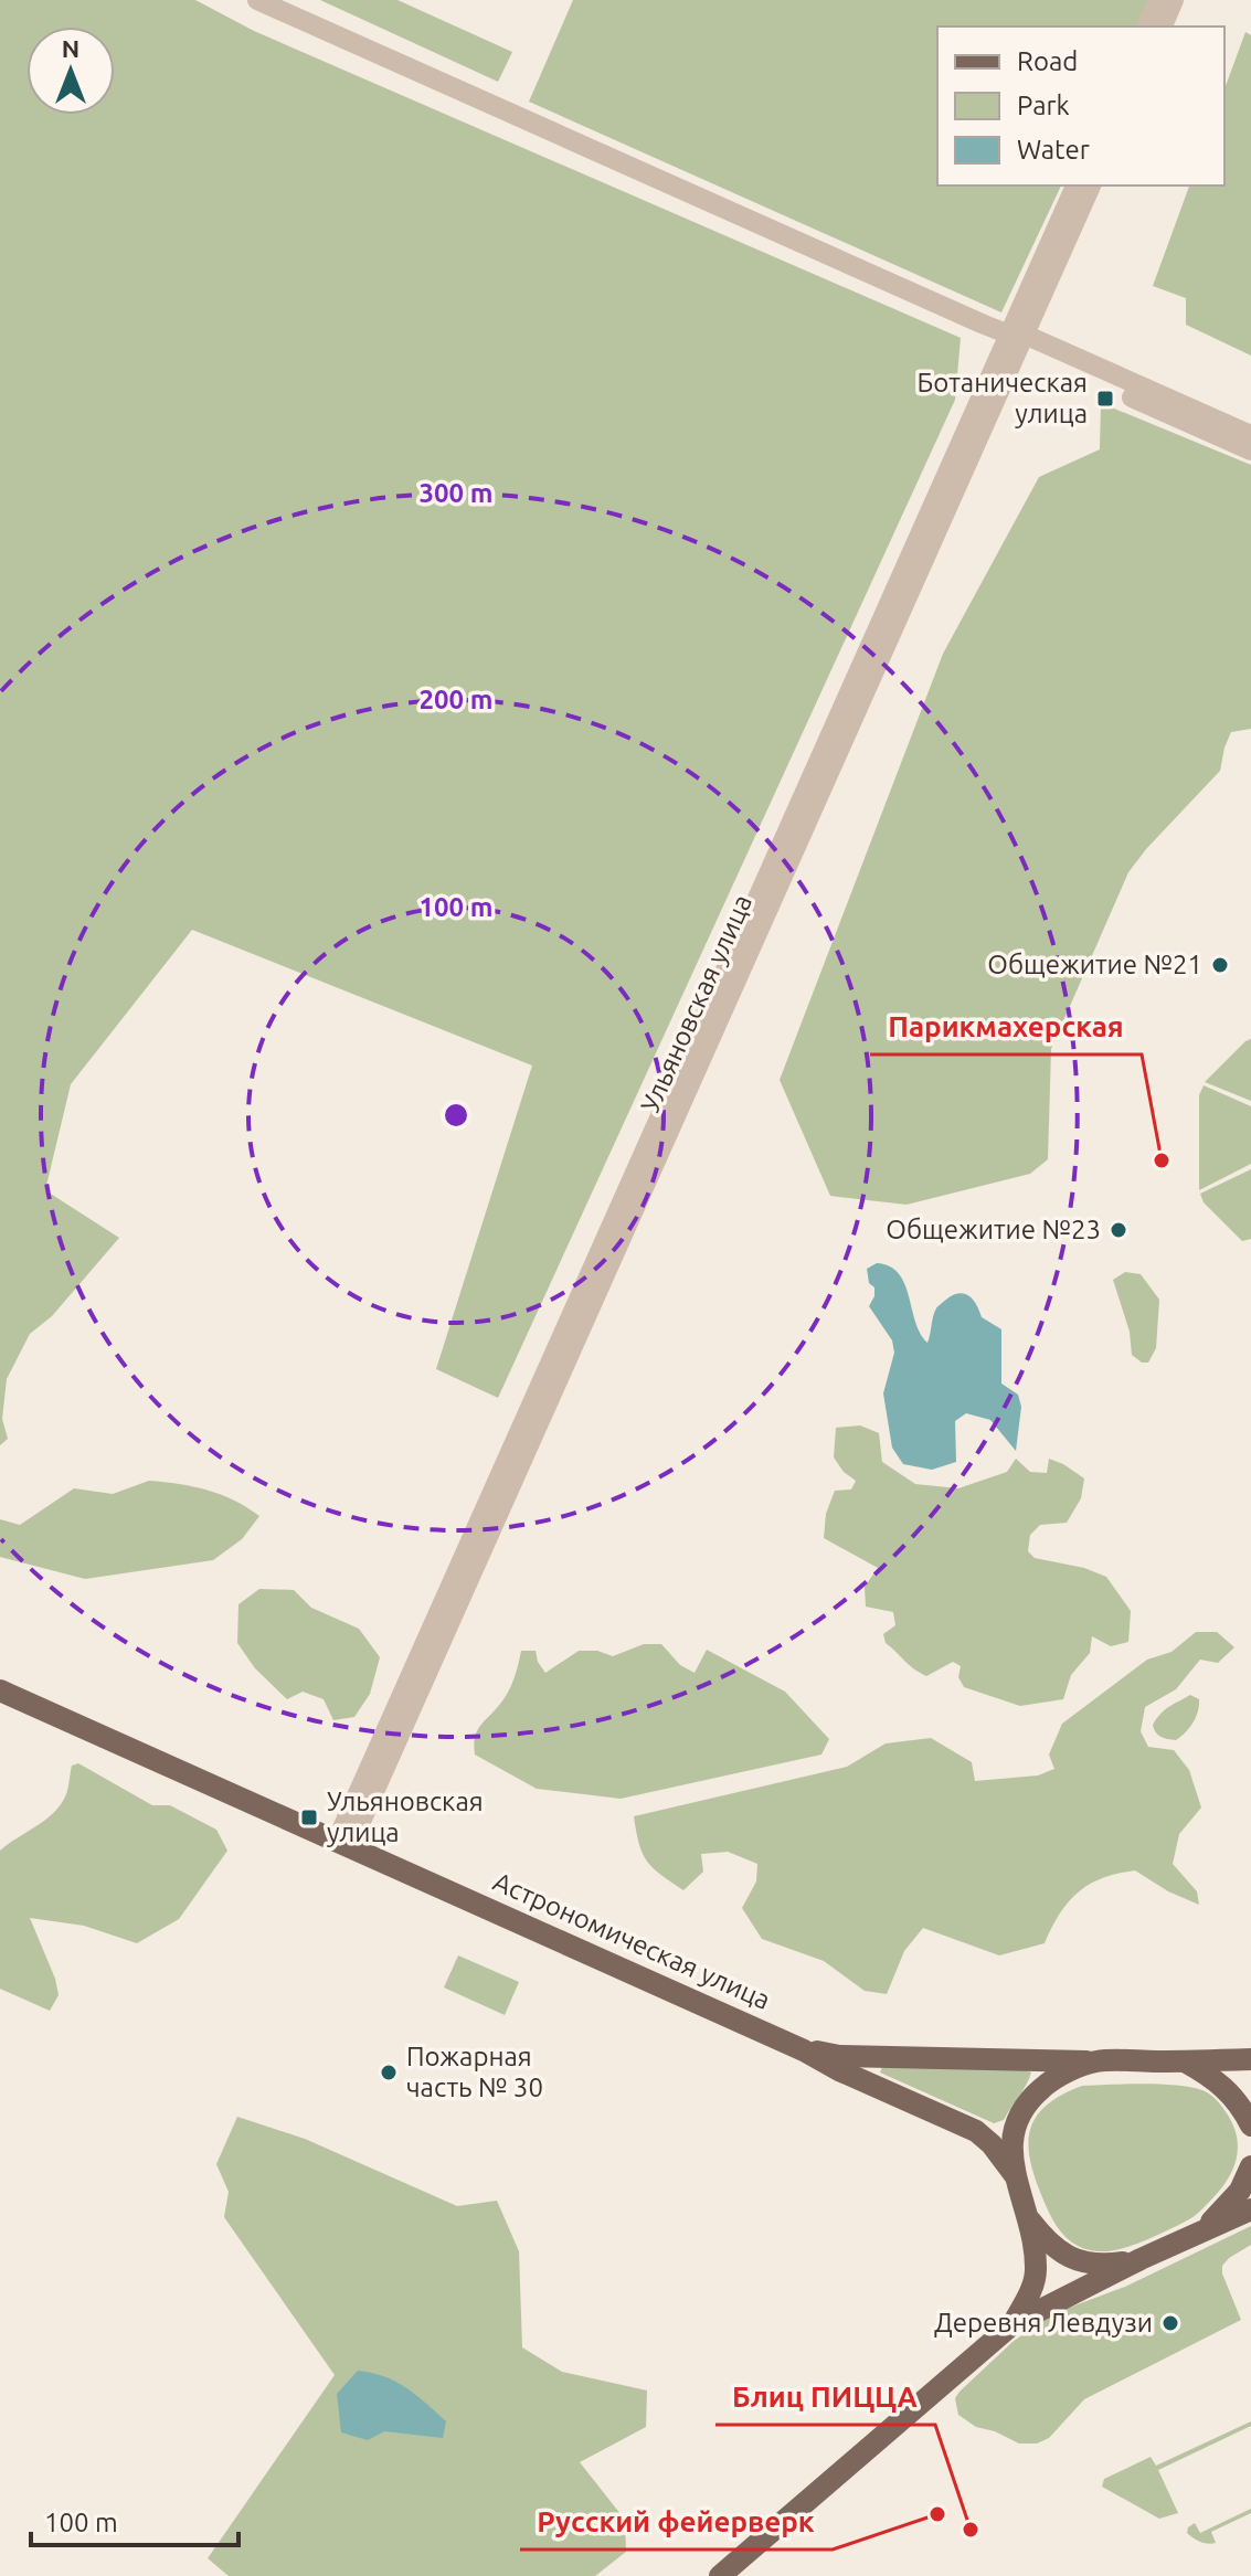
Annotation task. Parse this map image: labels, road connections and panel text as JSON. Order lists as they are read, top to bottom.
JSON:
{
  "streets": {
    "main road": ["Астрономическая улица"],
    "street": ["Ульяновская улица"]
  },
  "crossings": [
    ["Ульяновская улица", "Астрономическая улица"]
  ],
  "places": {
    "transit": ["Ботаническая улица", "Ульяновская улица"],
    "other": [
      "Общежитие №21",
      "Парикмахерская",
      "Общежитие №23",
      "Пожарная часть № 30",
      "Деревня Левдузи",
      "Русский фейерверк",
      "Блиц ПИЦЦА"
    ]
  },
  "legend": ["Road", "Park", "Water"],
  "scale_bar": "100 m",
  "north": "top",
  "rings": ["300 m", "200 m", "100 m"]
}
